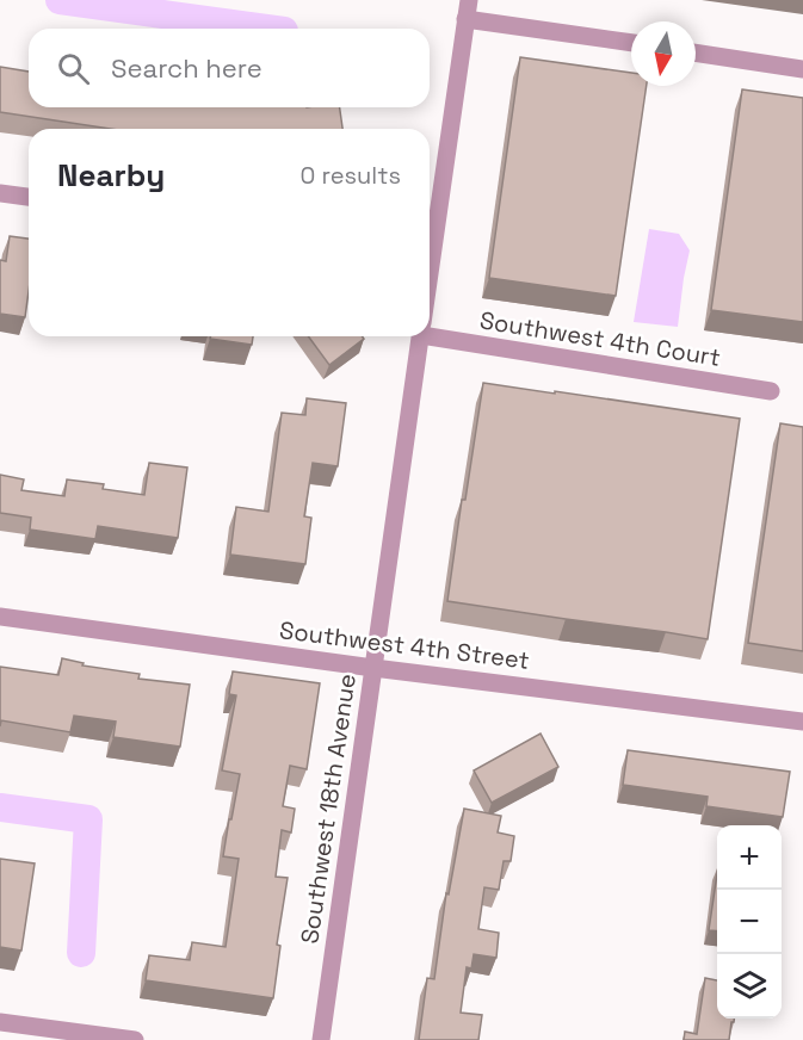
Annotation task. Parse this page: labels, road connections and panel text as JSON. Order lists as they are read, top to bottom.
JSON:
{
  "streets": {
    "street": ["Southwest 4th Court", "Southwest 4th Street", "Southwest 18th Avenue"]
  },
  "crossings": [
    ["Southwest 4th Street", "Southwest 18th Avenue"]
  ],
  "north": "bottom",
  "page": {
    "search": "Search here",
    "heading": ["Nearby", "0 results"],
    "map_buttons": ["+", "−"]
  }
}
